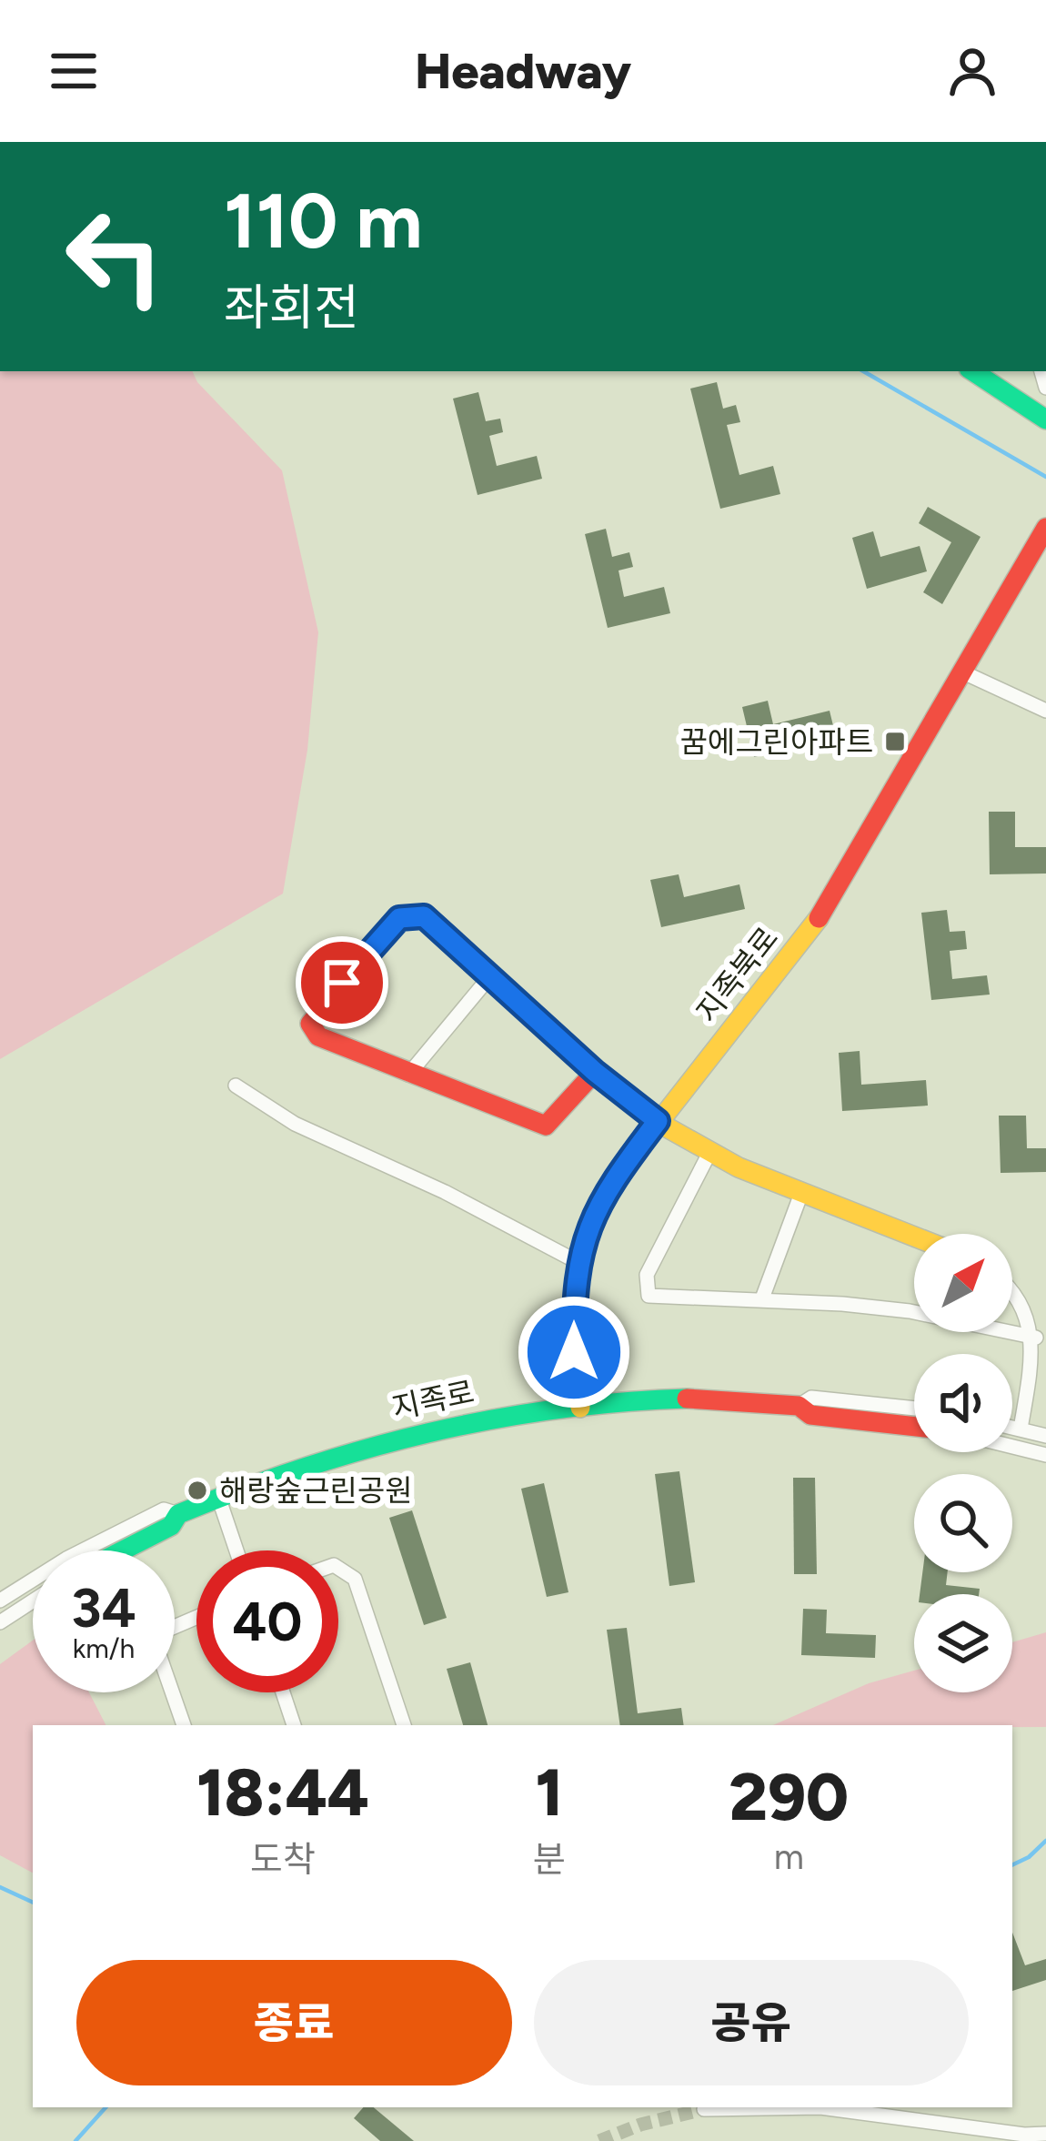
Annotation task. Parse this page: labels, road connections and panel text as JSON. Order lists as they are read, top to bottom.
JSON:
{
  "streets": {
    "street": ["지족북로", "지족로"]
  },
  "crossings": [
    ["지족북로", "지족로"]
  ],
  "places": {
    "transit": ["꿈에그린아파트"],
    "other": ["해랑숲근린공원"]
  },
  "north": "top right",
  "page": {
    "header": "Headway",
    "turn": ["110 m", "좌회전"],
    "speed": "34 km/h",
    "limit": "40",
    "eta": [
      "18:44",
      "도착",
      "1",
      "분",
      "290",
      "m"
    ],
    "buttons": ["종료", "공유"]
  }
}
